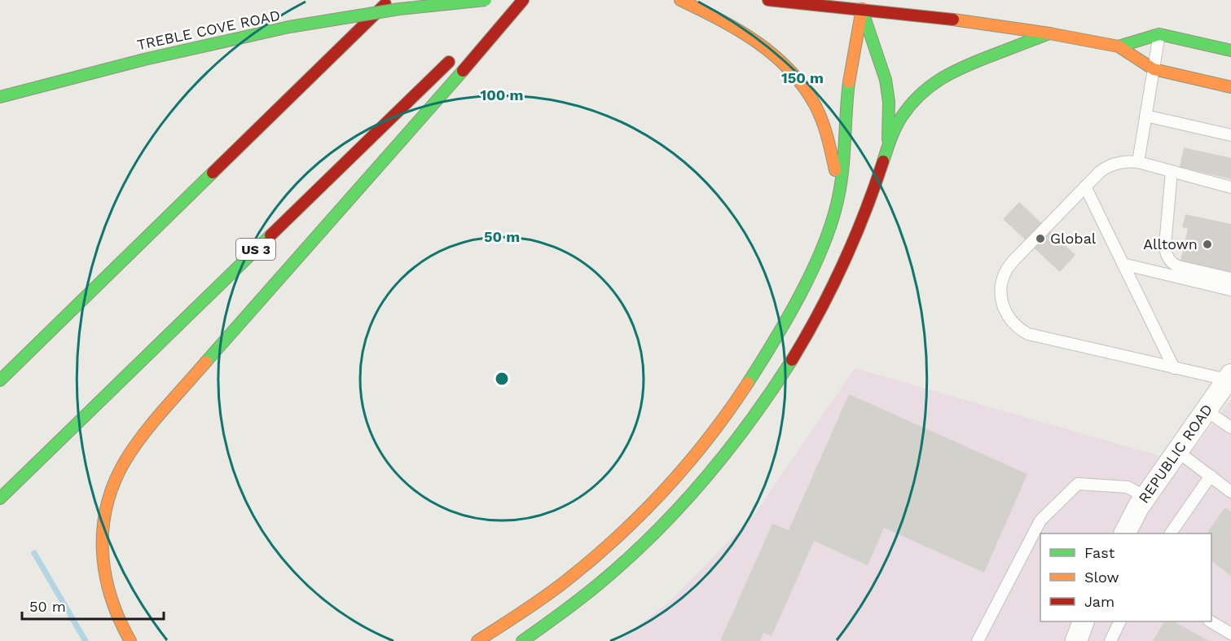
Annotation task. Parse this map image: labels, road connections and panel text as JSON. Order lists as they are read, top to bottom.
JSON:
{
  "streets": {
    "main road": ["TREBLE COVE ROAD", "US 3"],
    "street": ["REPUBLIC ROAD"]
  },
  "places": ["Global", "Alltown"],
  "legend": ["Fast", "Slow", "Jam"],
  "scale_bar": "50 m",
  "rings": ["150 m", "100 m", "50 m"]
}
